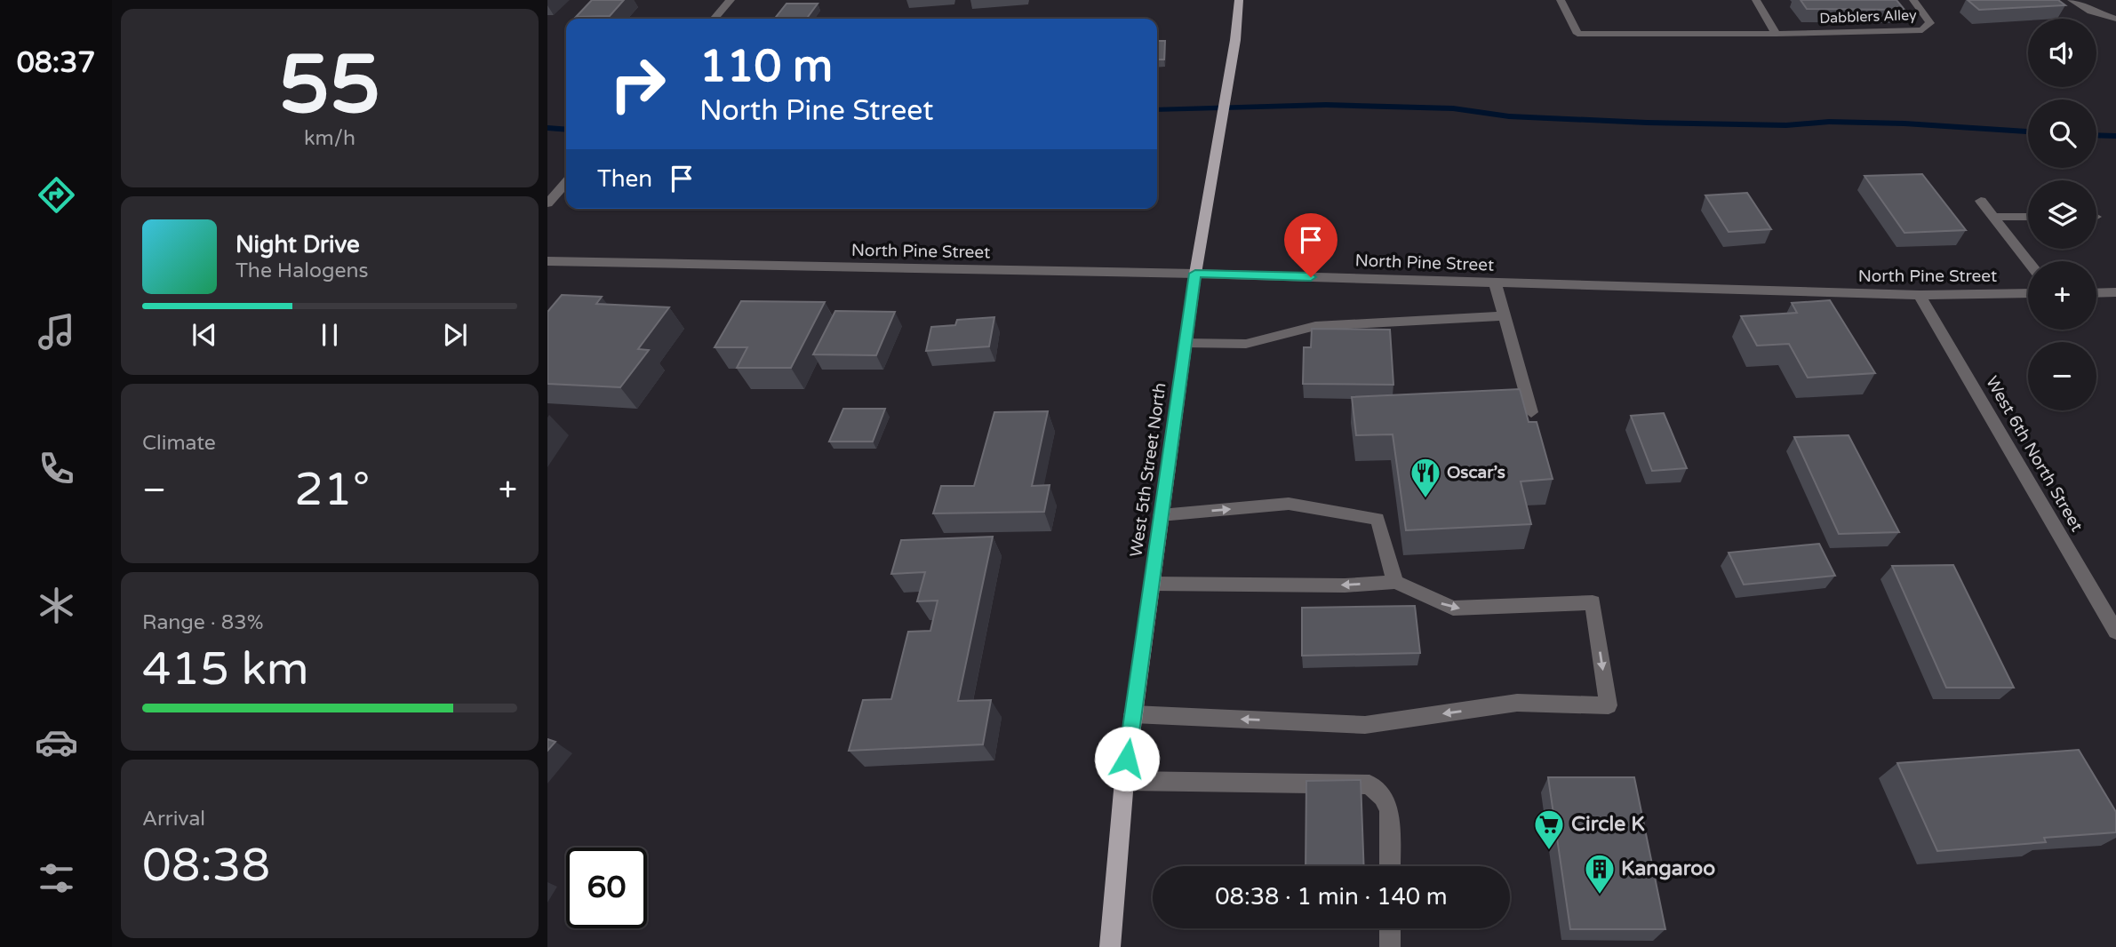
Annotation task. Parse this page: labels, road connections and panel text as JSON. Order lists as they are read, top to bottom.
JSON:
{
  "streets": {
    "main road": ["West 5th Street North"],
    "street": ["Dabblers Alley", "North Pine Street", "West 6th North Street"]
  },
  "crossings": [
    ["North Pine Street", "West 6th North Street"],
    ["North Pine Street", "West 5th Street North"]
  ],
  "places": {
    "restaurant": ["Oscar’s"],
    "supermarket": ["Circle K"],
    "building": ["Kangaroo"]
  },
  "page": {
    "tabs": "08:37",
    "tile": [
      ["55", "km/h"],
      "Climate",
      ["Range · 83%", "415 km"],
      ["Arrival", "08:38"]
    ],
    "map_buttons": ["+", "−"],
    "turn": ["110 m", "North Pine Street"],
    "then": "Then",
    "song": ["Night Drive", "The Halogens"],
    "heat": ["−", "21°", "+"],
    "limit": "60",
    "trip": "08:38 · 1 min · 140 m"
  }
}
